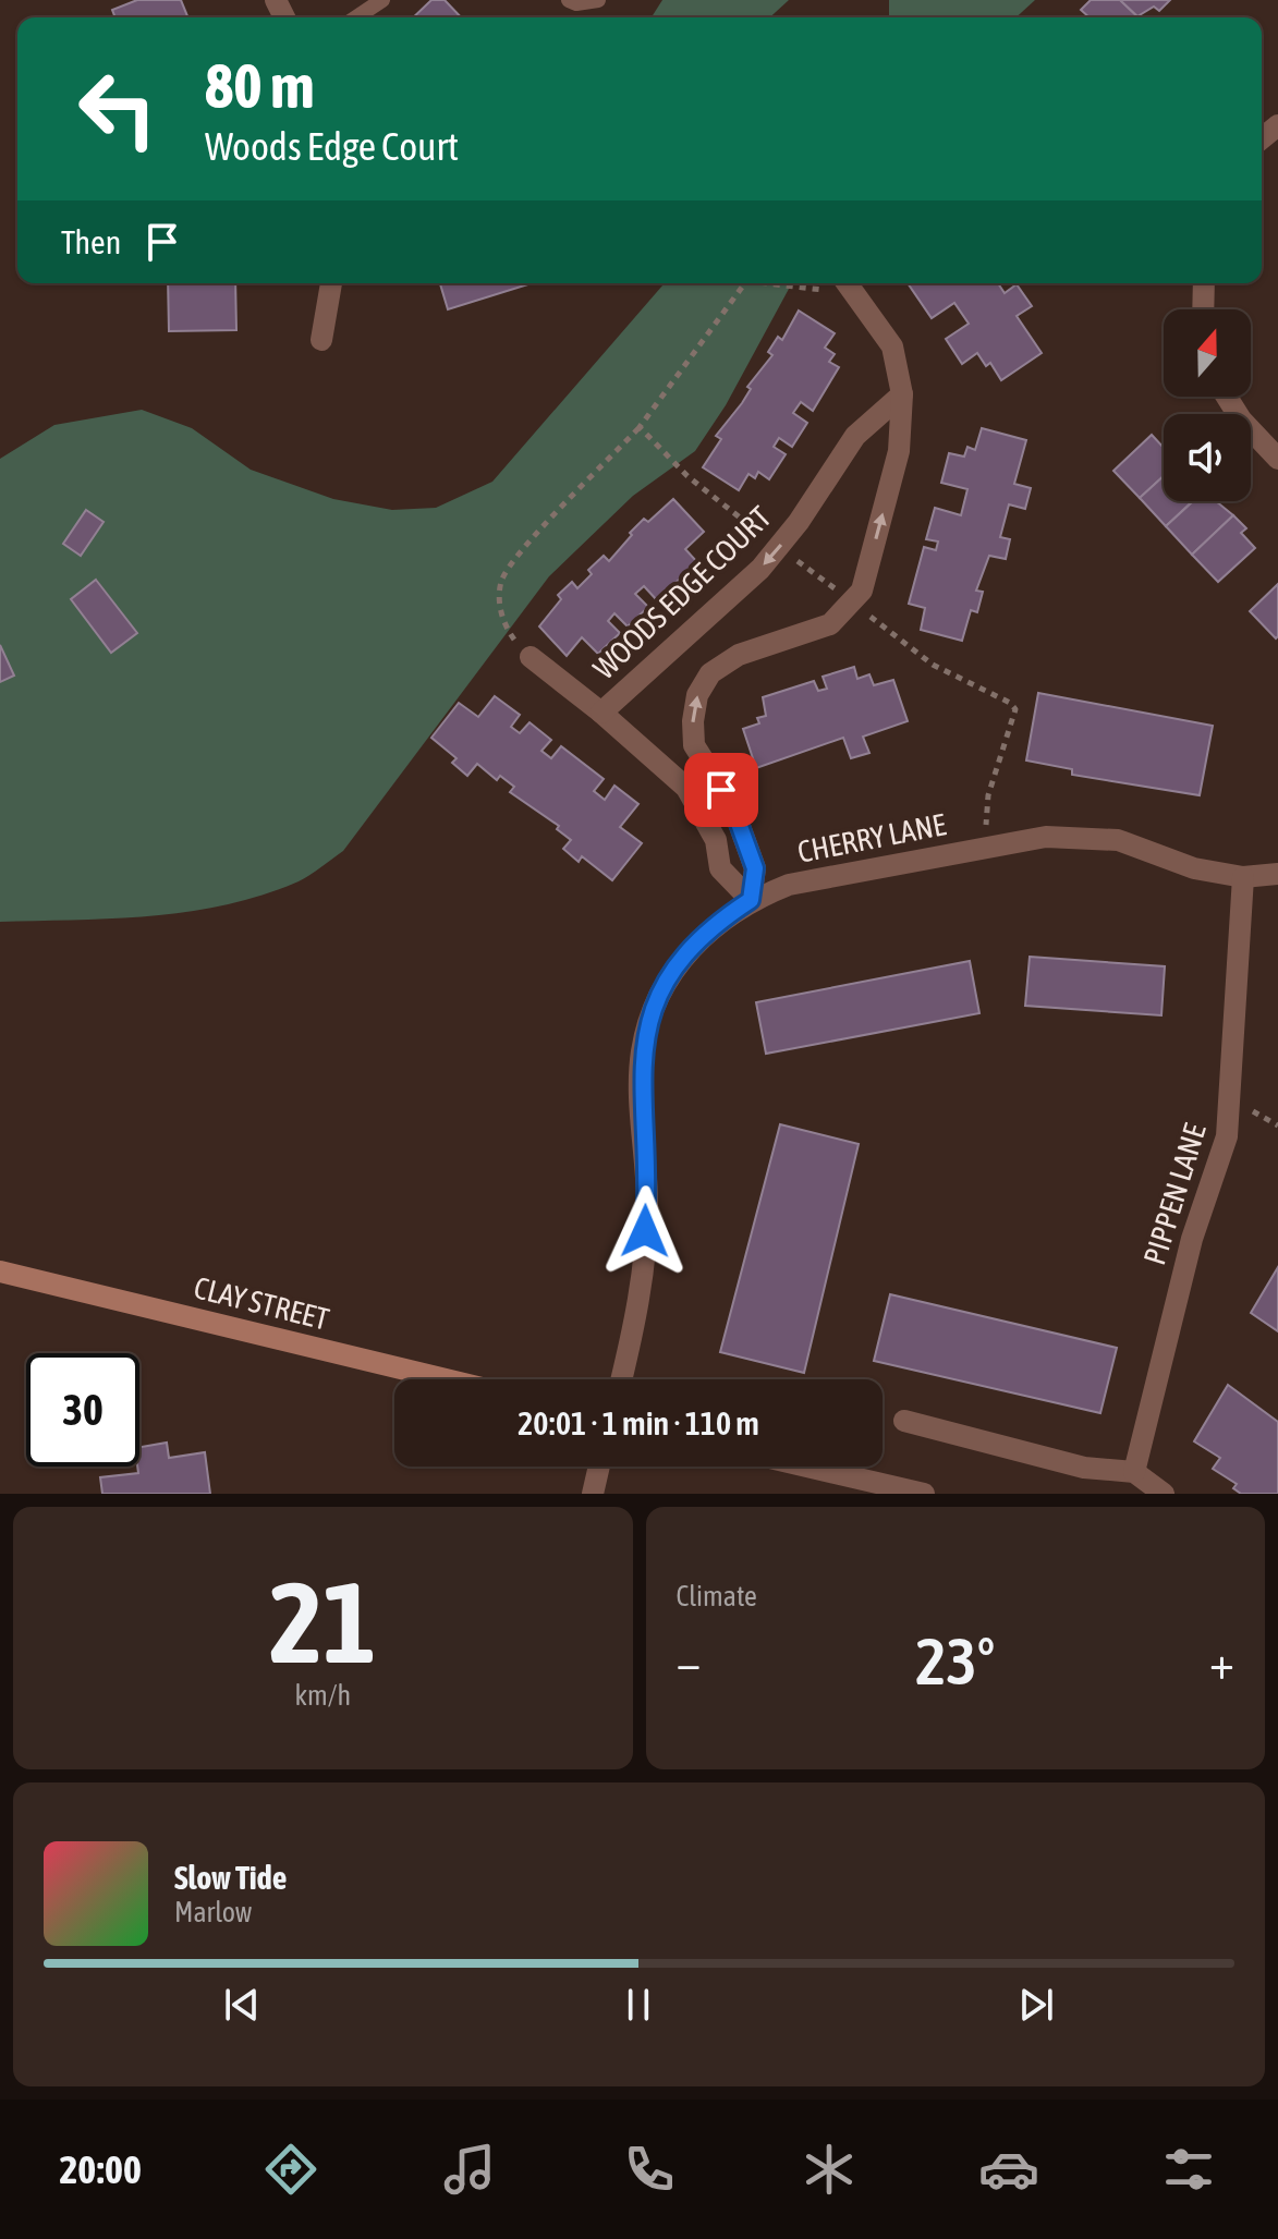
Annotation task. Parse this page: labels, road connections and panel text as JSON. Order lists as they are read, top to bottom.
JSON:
{
  "streets": {
    "street": [
      "WOODS EDGE COURT",
      "CHERRY LANE",
      "PIPPEN LANE",
      "CLAY STREET"
    ]
  },
  "crossings": [
    ["WOODS EDGE COURT", "CHERRY LANE"],
    ["CHERRY LANE", "PIPPEN LANE"]
  ],
  "north": "top",
  "page": {
    "turn": ["80 m", "Woods Edge Court"],
    "then": "Then",
    "limit": "30",
    "trip": "20:01 · 1 min · 110 m",
    "tile": [
      ["21", "km/h"],
      "Climate"
    ],
    "heat": ["−", "23°", "+"],
    "song": ["Slow Tide", "Marlow"],
    "tabs": "20:00"
  }
}
